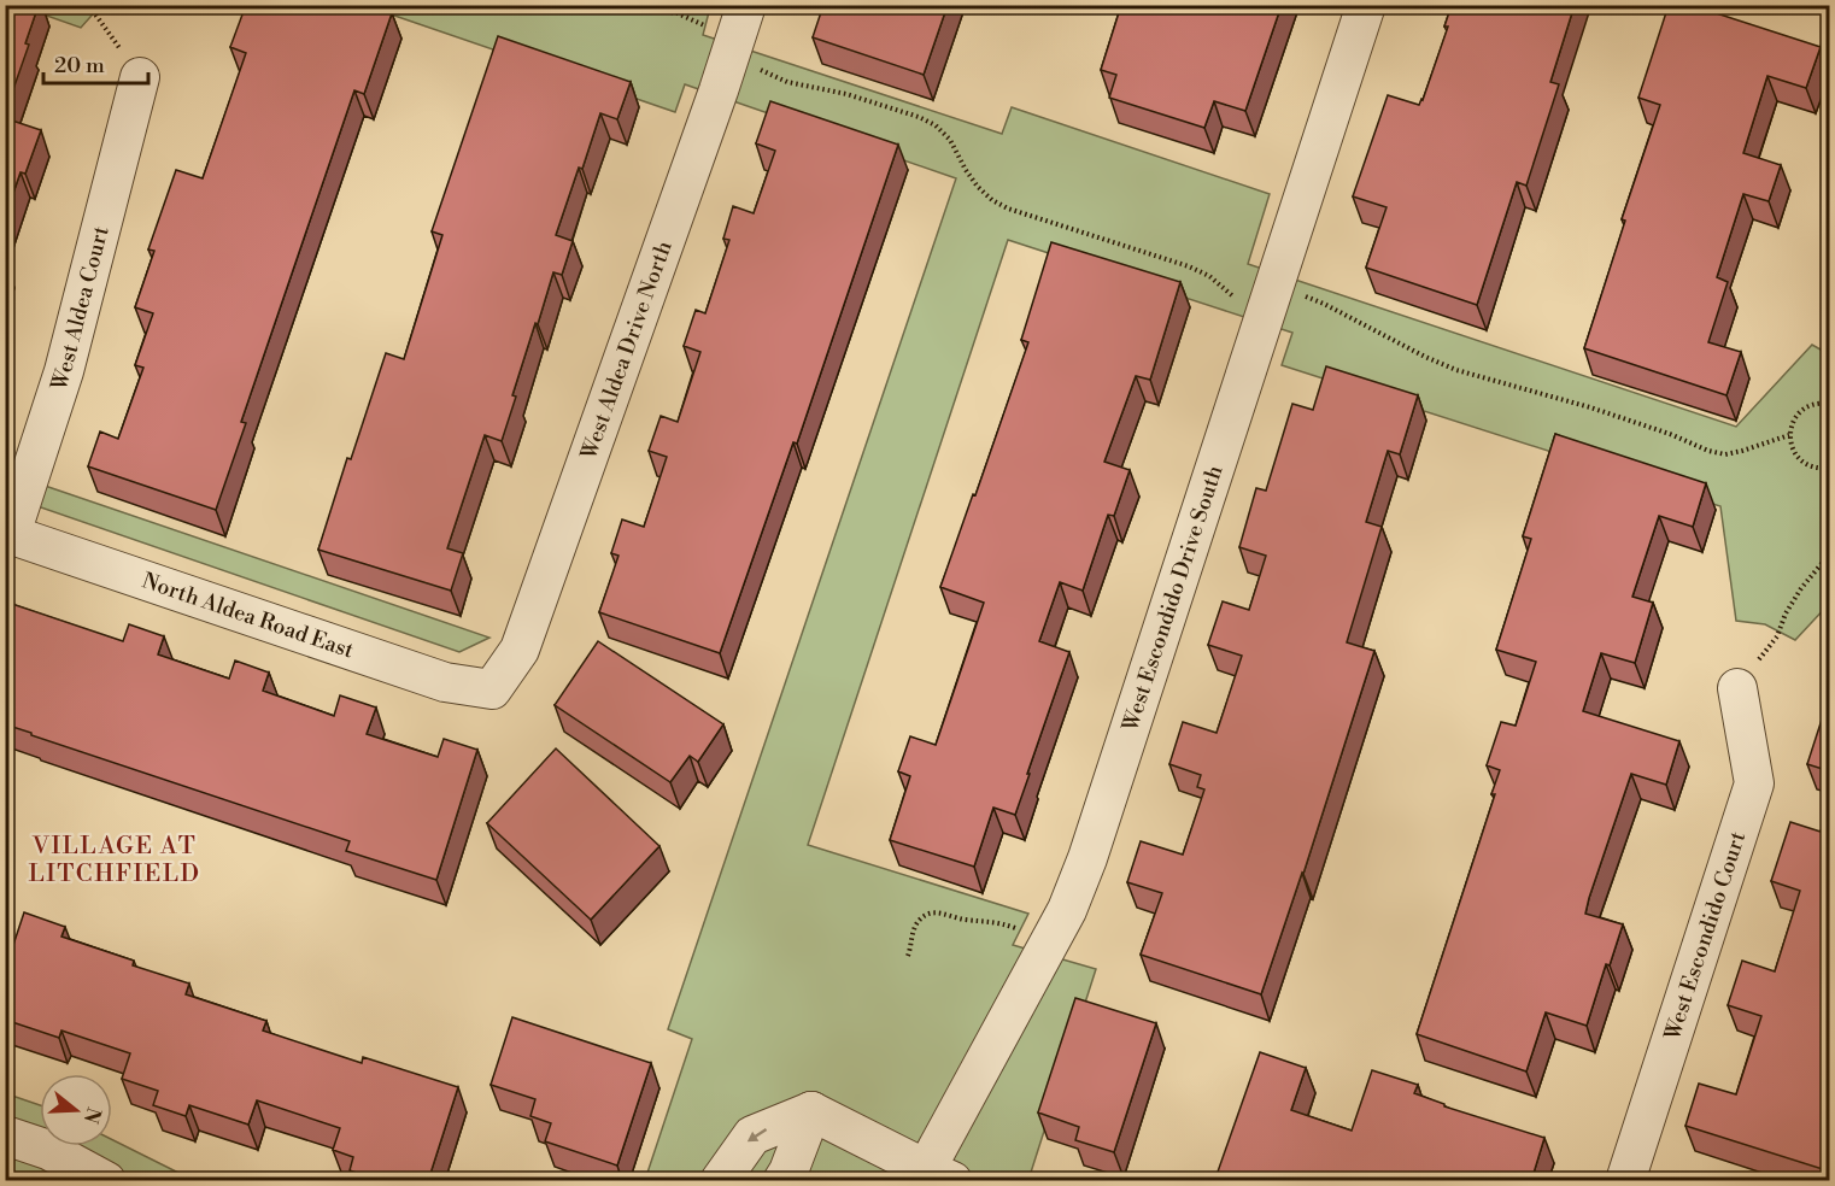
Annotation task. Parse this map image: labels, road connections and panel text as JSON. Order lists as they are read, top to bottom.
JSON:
{
  "streets": {
    "street": [
      "West Aldea Court",
      "West Aldea Drive North",
      "West Escondido Drive South",
      "North Aldea Road East",
      "West Escondido Court"
    ]
  },
  "crossings": [
    ["West Aldea Court", "North Aldea Road East"],
    ["West Aldea Drive North", "North Aldea Road East"]
  ],
  "districts": ["VILLAGE AT LITCHFIELD"],
  "scale_bar": "20 m",
  "north": "right"
}
